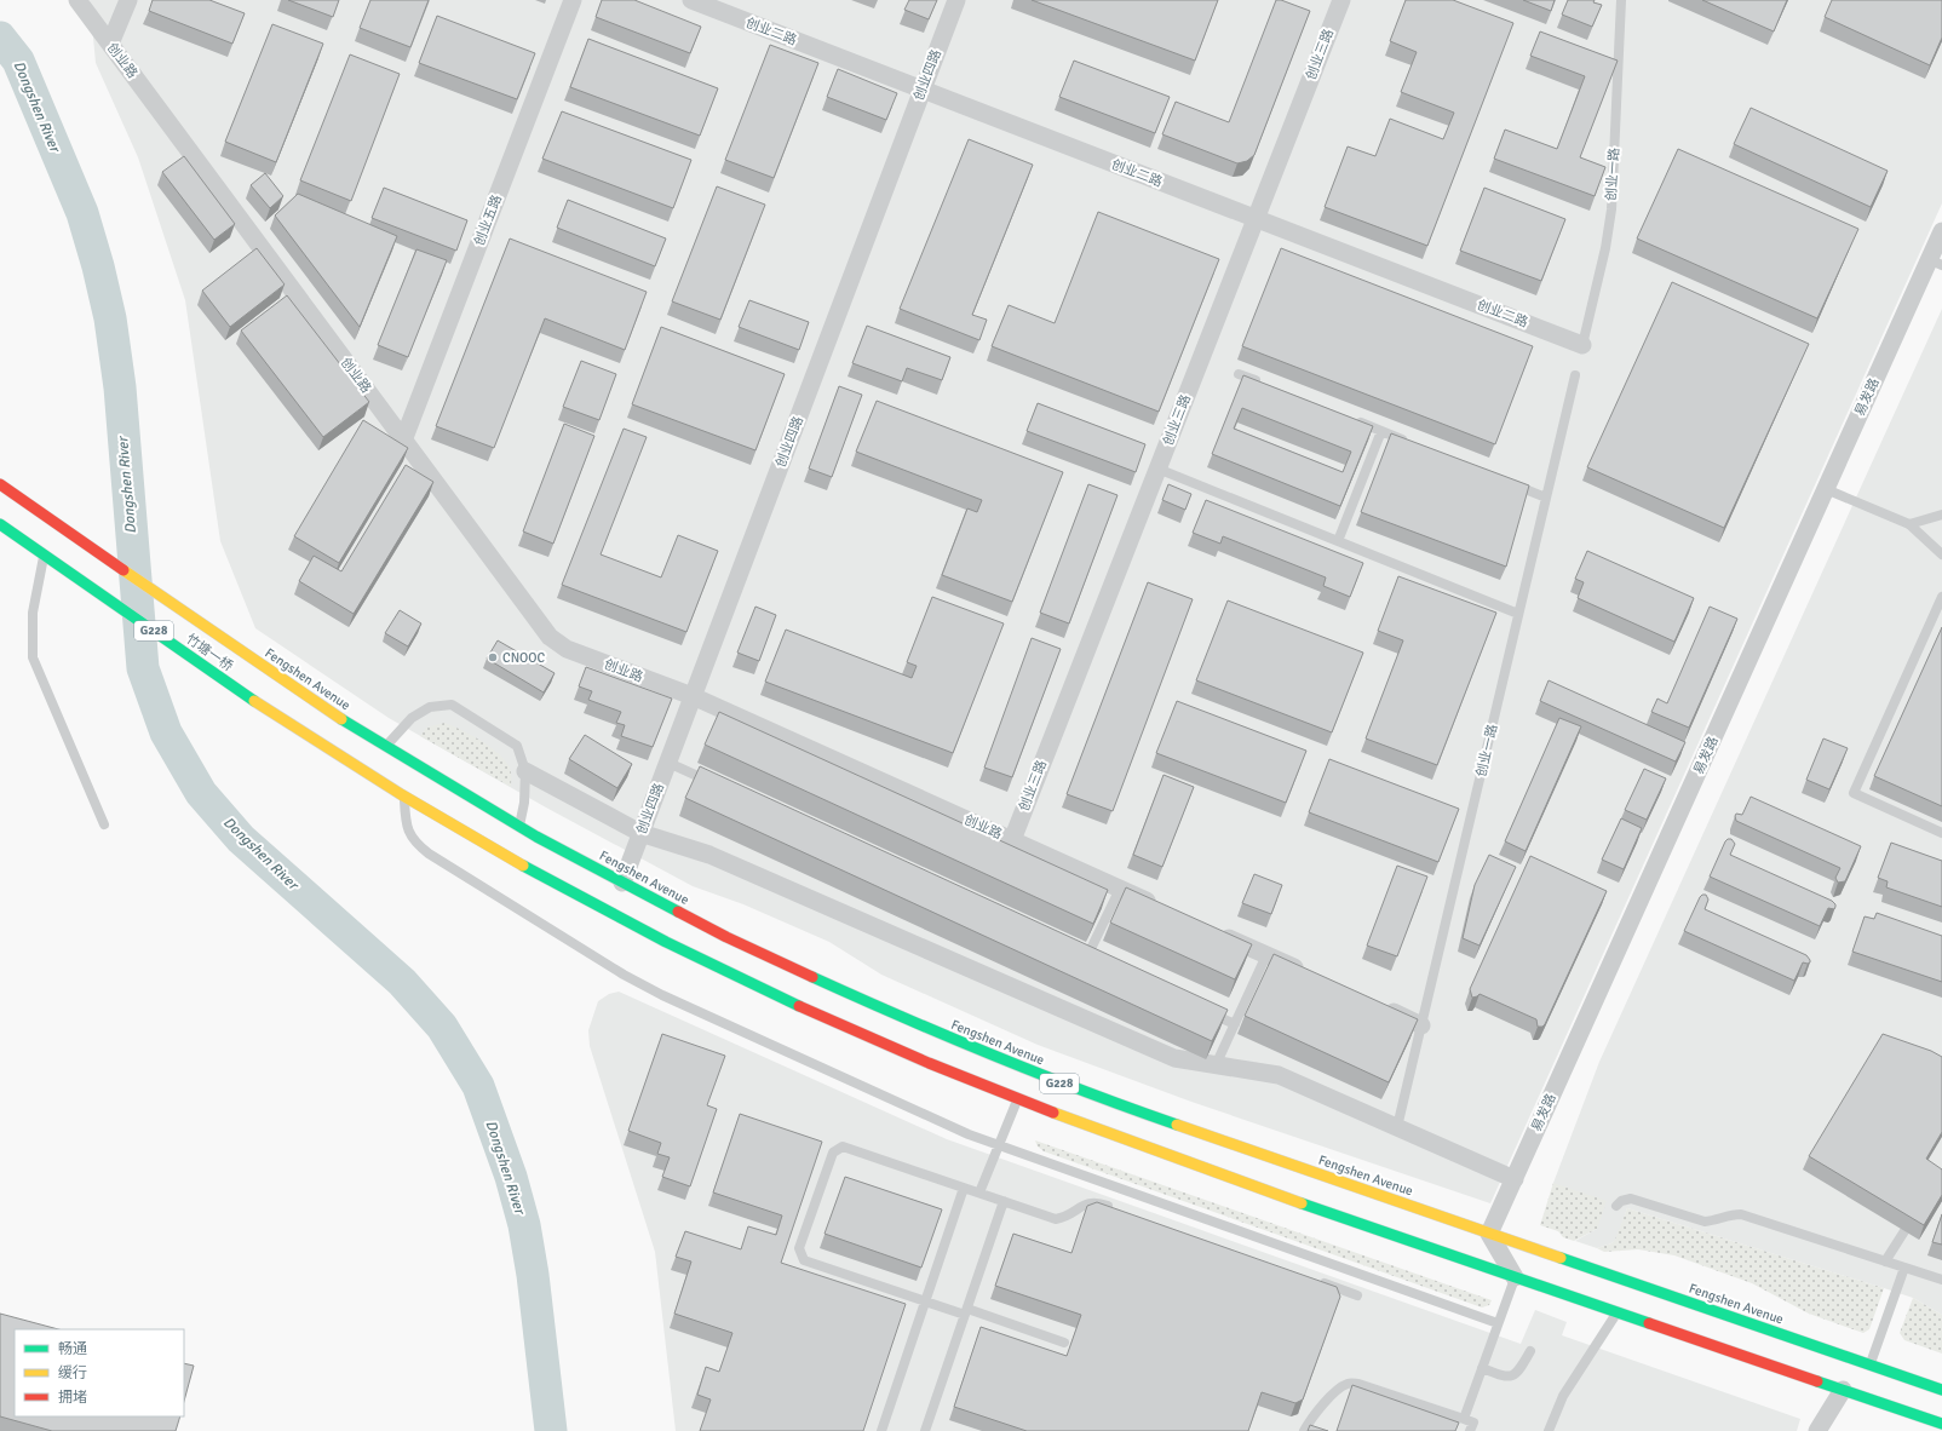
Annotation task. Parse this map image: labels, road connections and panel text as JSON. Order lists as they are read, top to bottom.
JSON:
{
  "streets": {
    "highway": ["G228", "竹塘一桥", "Fengshen Avenue"],
    "street": [
      "创业二路",
      "创业三路",
      "创业路",
      "创业四路",
      "创业五路",
      "易发路"
    ],
    "lane": ["创业一路"]
  },
  "crossings": [
    ["创业二路", "创业三路"],
    ["创业二路", "创业四路"],
    ["创业二路", "创业一路"],
    ["创业三路", "创业路"],
    ["创业路", "创业四路"],
    ["创业路", "创业五路"],
    ["创业四路", "Fengshen Avenue"],
    ["易发路", "Fengshen Avenue"],
    ["G228", "竹塘一桥"],
    ["竹塘一桥", "Fengshen Avenue"]
  ],
  "water": ["Dongshen River"],
  "places": ["CNOOC"],
  "legend": ["畅通", "缓行", "拥堵"]
}
